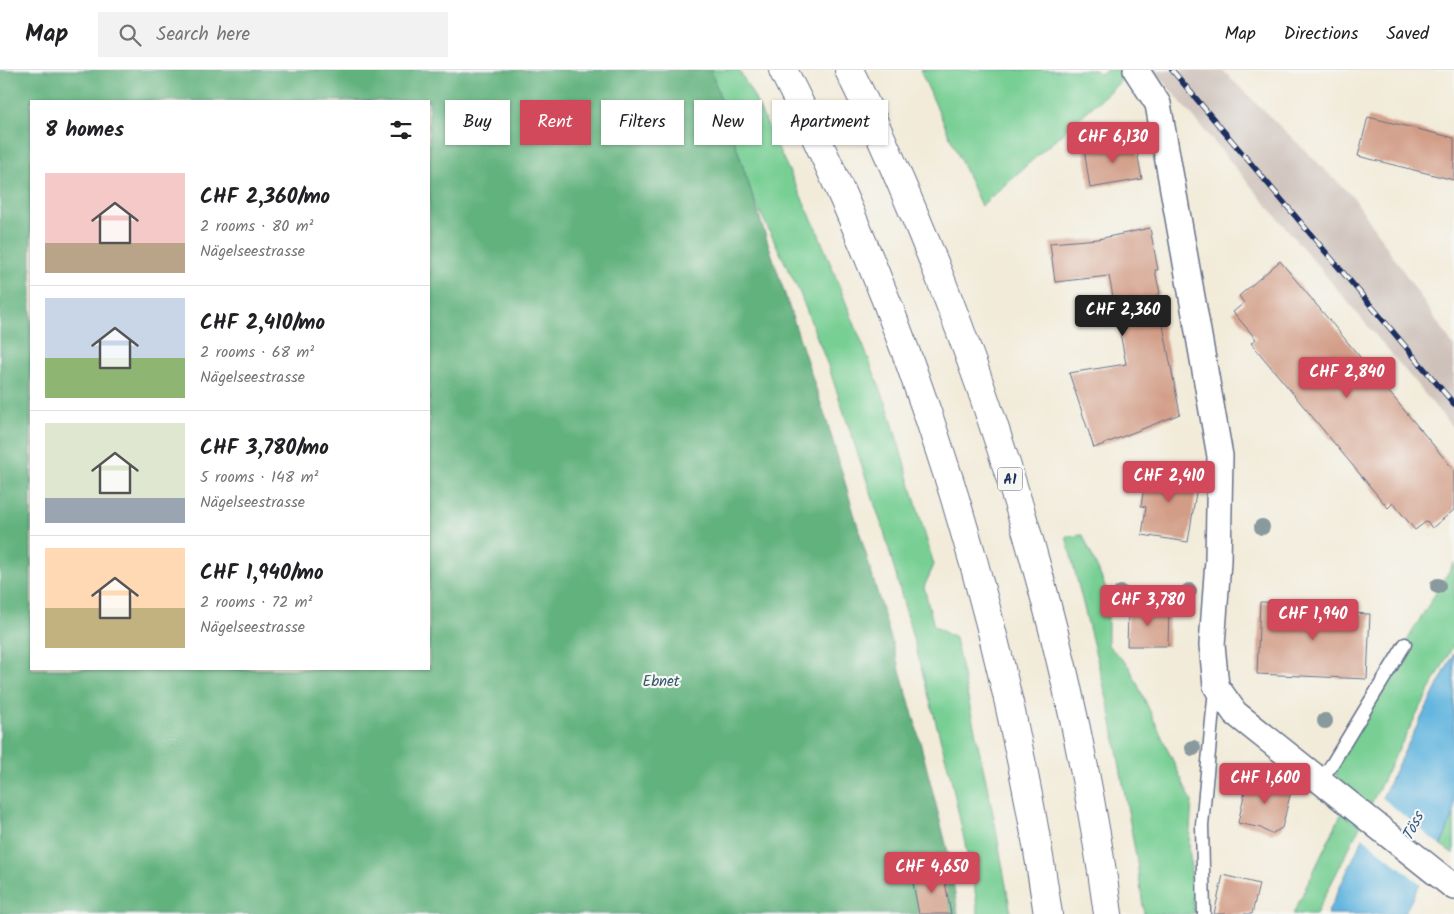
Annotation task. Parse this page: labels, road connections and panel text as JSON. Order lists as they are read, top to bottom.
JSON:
{
  "streets": {
    "highway": ["A1"]
  },
  "water": ["Töss"],
  "parks": ["Ebnet"],
  "page": {
    "header": "Map",
    "search": "Search here",
    "nav": ["Map", "Directions", "Saved"],
    "chip": [
      "Buy",
      "Rent",
      "Filters",
      "New",
      "Apartment"
    ],
    "heading": "8 homes",
    "price": [
      "CHF 6,130",
      "CHF 2,360",
      "CHF 2,840",
      "CHF 2,410",
      "CHF 3,780",
      "CHF 1,940",
      "CHF 1,600",
      "CHF 4,650"
    ],
    "list": [
      {
        "name": "CHF 2,360/mo",
        "note": "2 rooms · 80 m² · Nägelseestrasse"
      },
      {
        "name": "CHF 2,410/mo",
        "note": "2 rooms · 68 m² · Nägelseestrasse"
      },
      {
        "name": "CHF 3,780/mo",
        "note": "5 rooms · 148 m² · Nägelseestrasse"
      },
      {
        "name": "CHF 1,940/mo",
        "note": "2 rooms · 72 m² · Nägelseestrasse"
      }
    ]
  }
}
